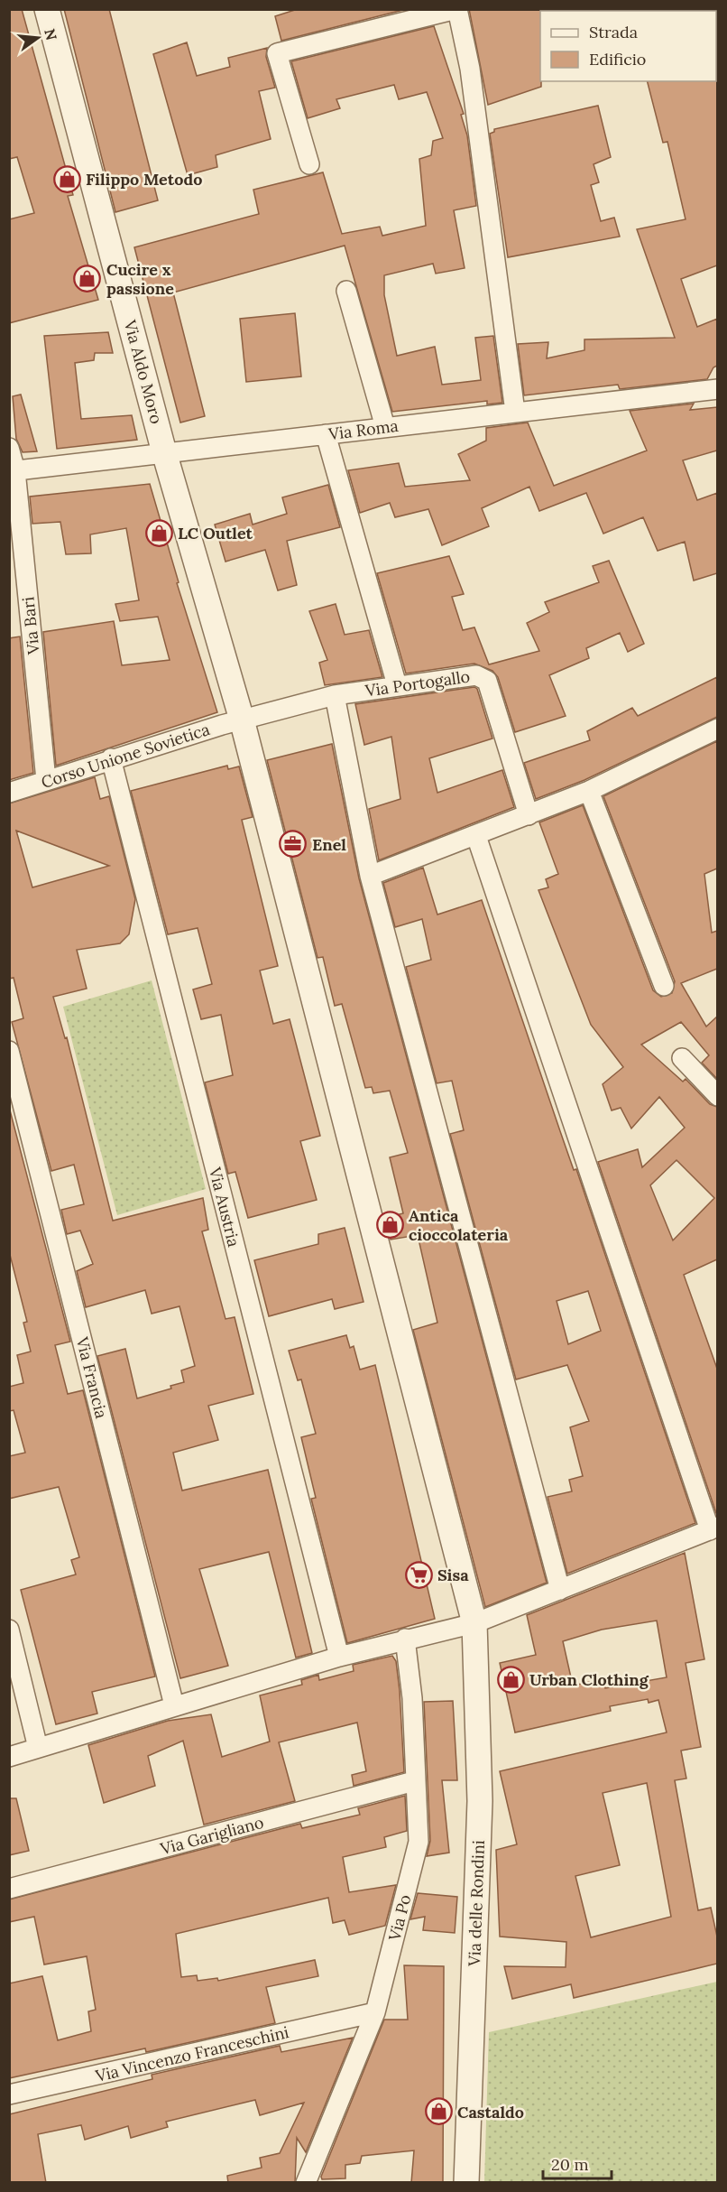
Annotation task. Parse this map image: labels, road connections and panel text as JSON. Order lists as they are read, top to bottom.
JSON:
{
  "streets": {
    "street": [
      "Via Aldo Moro",
      "Via Roma",
      "Via Bari",
      "Via Portogallo",
      "Corso Unione Sovietica",
      "Via Austria",
      "Via Francia",
      "Via Garigliano",
      "Via delle Rondini",
      "Via Po",
      "Via Vincenzo Franceschini"
    ]
  },
  "crossings": [
    ["Via Aldo Moro", "Via Roma"],
    ["Via Aldo Moro", "Via Portogallo"],
    ["Via Aldo Moro", "Corso Unione Sovietica"],
    ["Via Aldo Moro", "Via delle Rondini"],
    ["Via Roma", "Via Bari"],
    ["Via Bari", "Corso Unione Sovietica"],
    ["Via Portogallo", "Corso Unione Sovietica"],
    ["Via Portogallo", "Via delle Rondini"],
    ["Corso Unione Sovietica", "Via Austria"],
    ["Corso Unione Sovietica", "Via delle Rondini"],
    ["Via Garigliano", "Via Po"],
    ["Via Po", "Via Vincenzo Franceschini"]
  ],
  "places": {
    "shop": [
      "Filippo Metodo",
      "Cucire x passione",
      "LC Outlet",
      "Antica cioccolateria",
      "Urban Clothing",
      "Castaldo"
    ],
    "office": ["Enel"],
    "supermarket": ["Sisa"]
  },
  "legend": ["Strada", "Edificio"],
  "scale_bar": "20 m",
  "north": "right"
}
